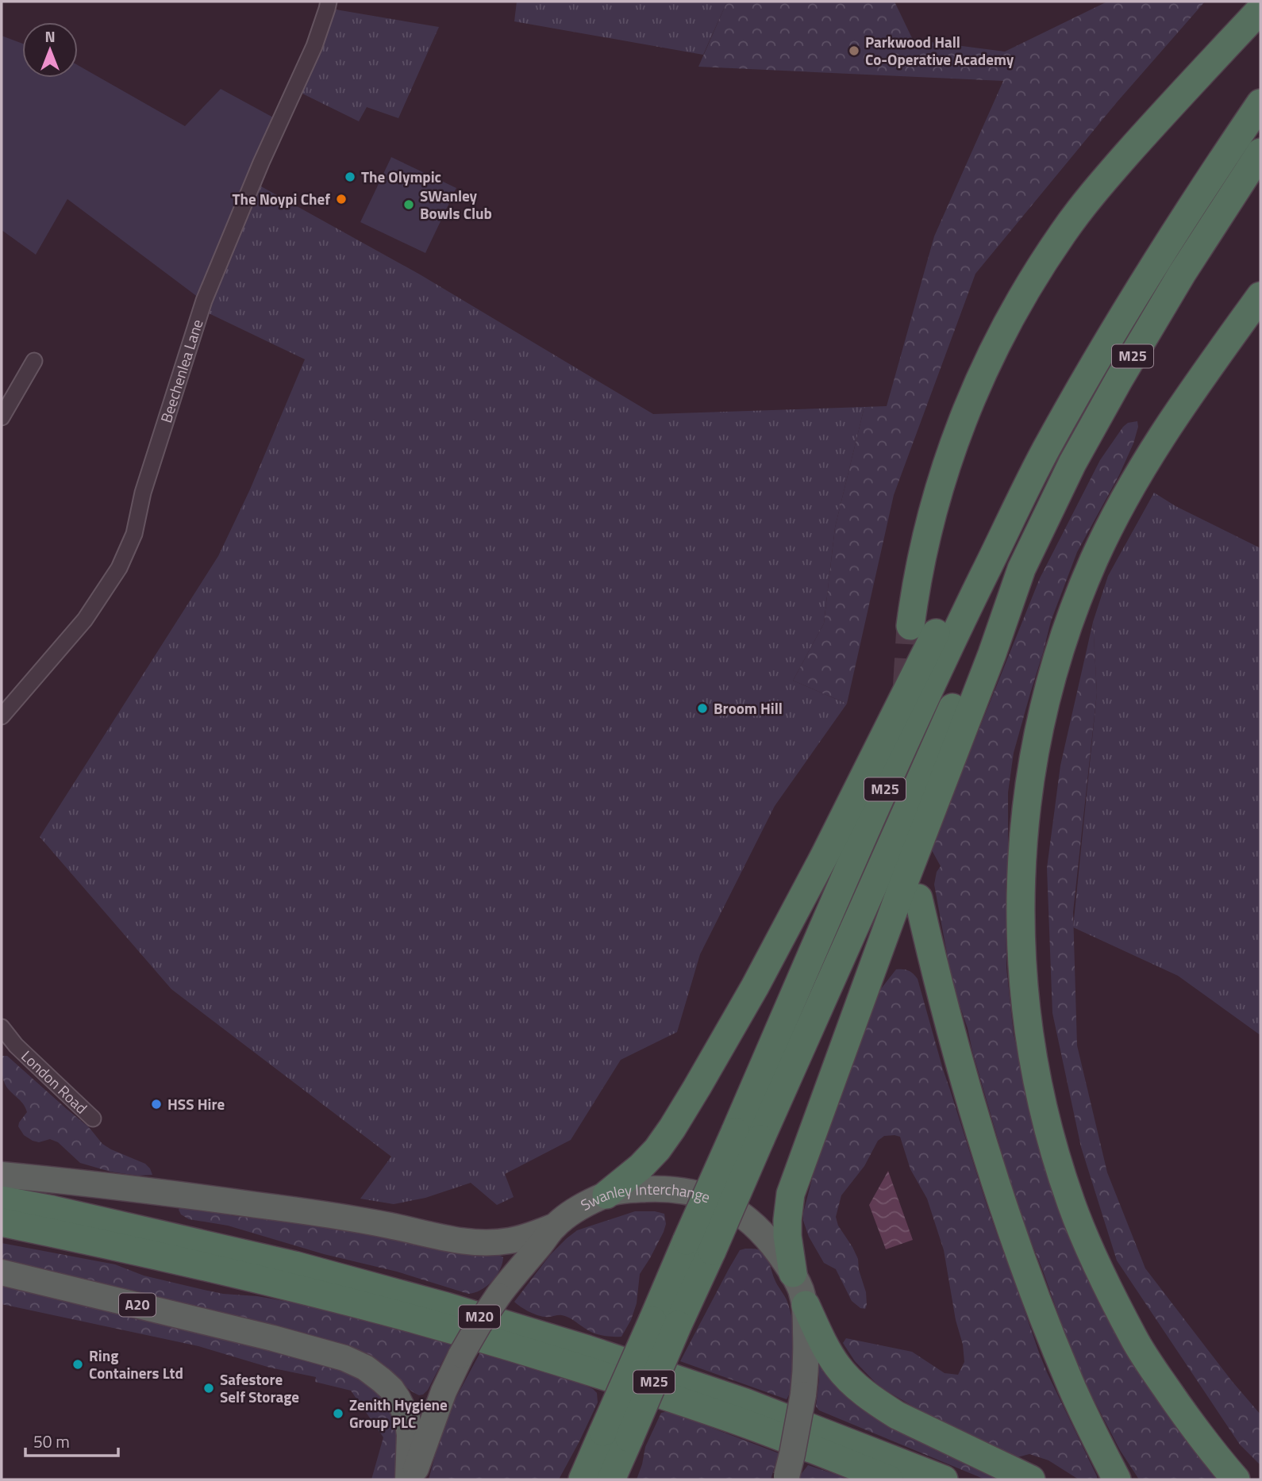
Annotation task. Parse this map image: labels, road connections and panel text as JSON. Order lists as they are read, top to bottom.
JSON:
{
  "streets": {
    "highway": [
      "M25",
      "Swanley Interchange",
      "A20",
      "M20"
    ],
    "street": ["Beechenlea Lane", "London Road"]
  },
  "crossings": [
    ["M25", "Swanley Interchange"]
  ],
  "places": [
    "Parkwood Hall Co-Operative Academy",
    "The Olympic",
    "The Noypi Chef",
    "SWanley Bowls Club",
    "Broom Hill",
    "HSS Hire",
    "Ring Containers Ltd",
    "Safestore Self Storage",
    "Zenith Hygiene Group PLC"
  ],
  "scale_bar": "50 m",
  "north": "top"
}
